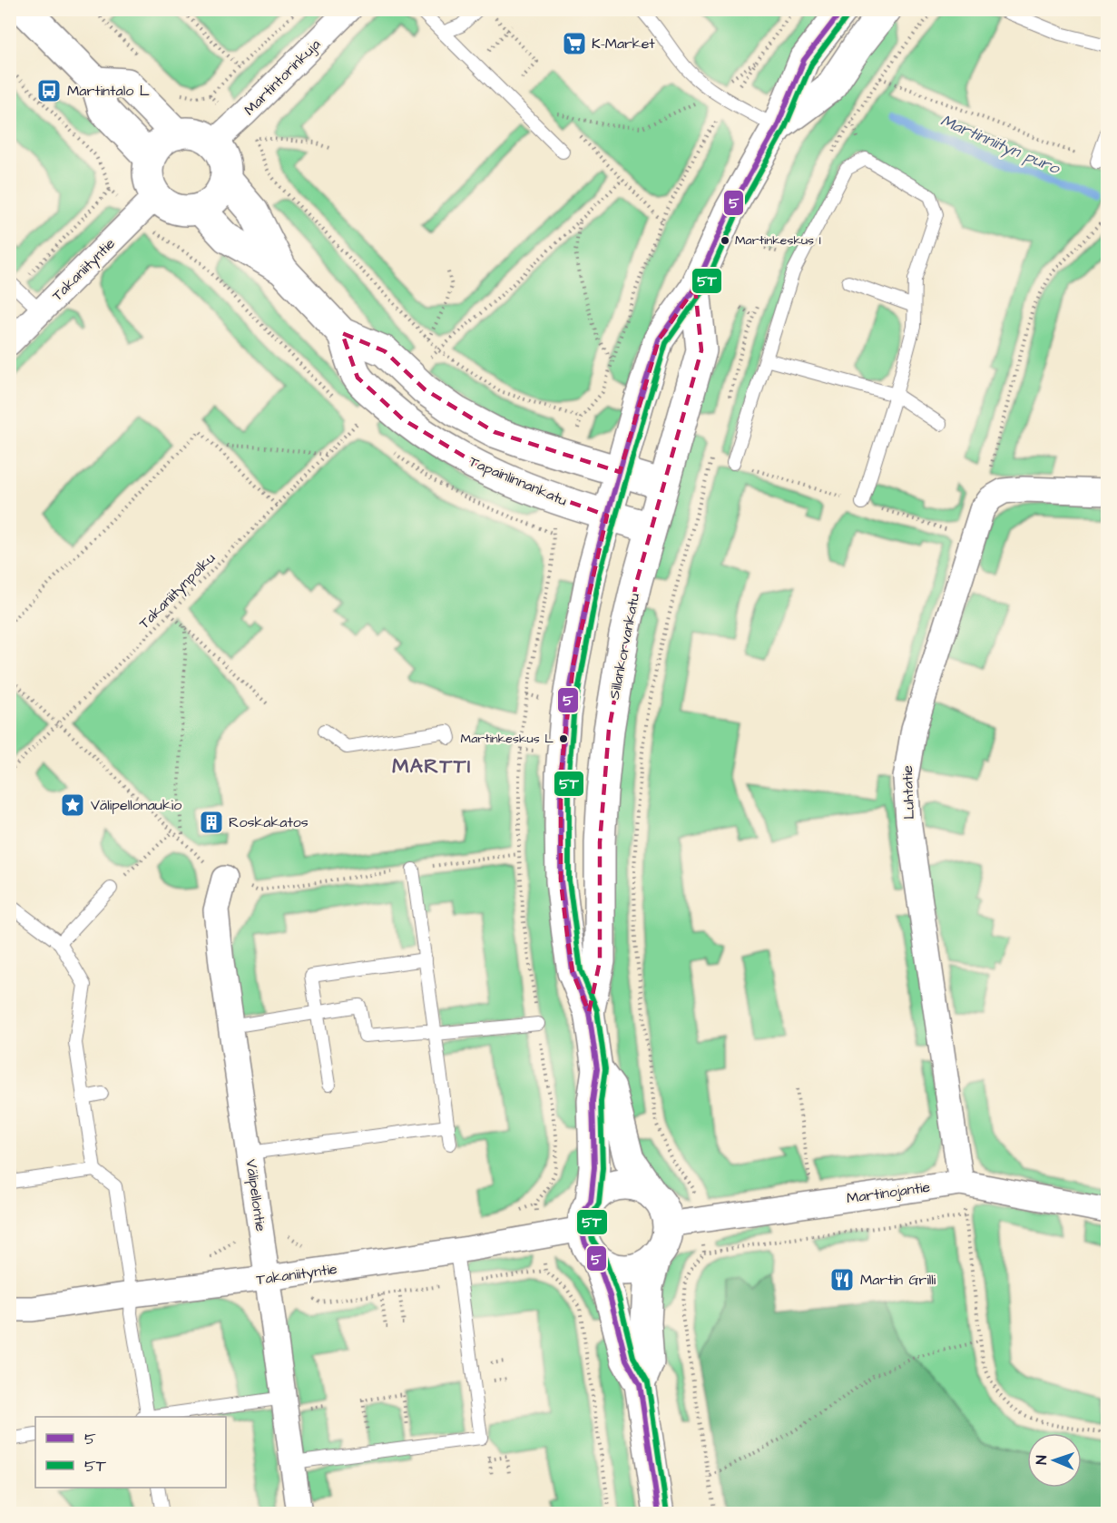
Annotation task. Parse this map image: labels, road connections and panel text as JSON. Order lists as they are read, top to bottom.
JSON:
{
  "streets": {
    "main road": ["Tapainlinnankatu", "Sillankorvankatu"],
    "street": [
      "Martintorinkuja",
      "Takaniityntie",
      "Luhtatie",
      "Martinojantie",
      "Välipellontie"
    ],
    "path": ["Takaniitynpolku"]
  },
  "crossings": [
    ["Martintorinkuja", "Takaniityntie"],
    ["Martintorinkuja", "Tapainlinnankatu"],
    ["Takaniityntie", "Tapainlinnankatu"],
    ["Takaniityntie", "Sillankorvankatu"],
    ["Takaniityntie", "Martinojantie"],
    ["Takaniityntie", "Välipellontie"],
    ["Tapainlinnankatu", "Takaniitynpolku"],
    ["Tapainlinnankatu", "Sillankorvankatu"],
    ["Sillankorvankatu", "Martinojantie"],
    ["Luhtatie", "Martinojantie"]
  ],
  "districts": ["MARTTI"],
  "water": ["Martinniityn puro"],
  "places": {
    "supermarket": ["K-Market"],
    "bus stop": ["Martintalo L"],
    "other": ["Martinkeskus I", "Martinkeskus L"],
    "place": ["Välipellonaukio"],
    "building": ["Roskakatos"],
    "restaurant": ["Martin Grilli"]
  },
  "lines": ["transit line 5", "transit line 5T"],
  "legend": ["5", "5T"],
  "north": "left"
}
